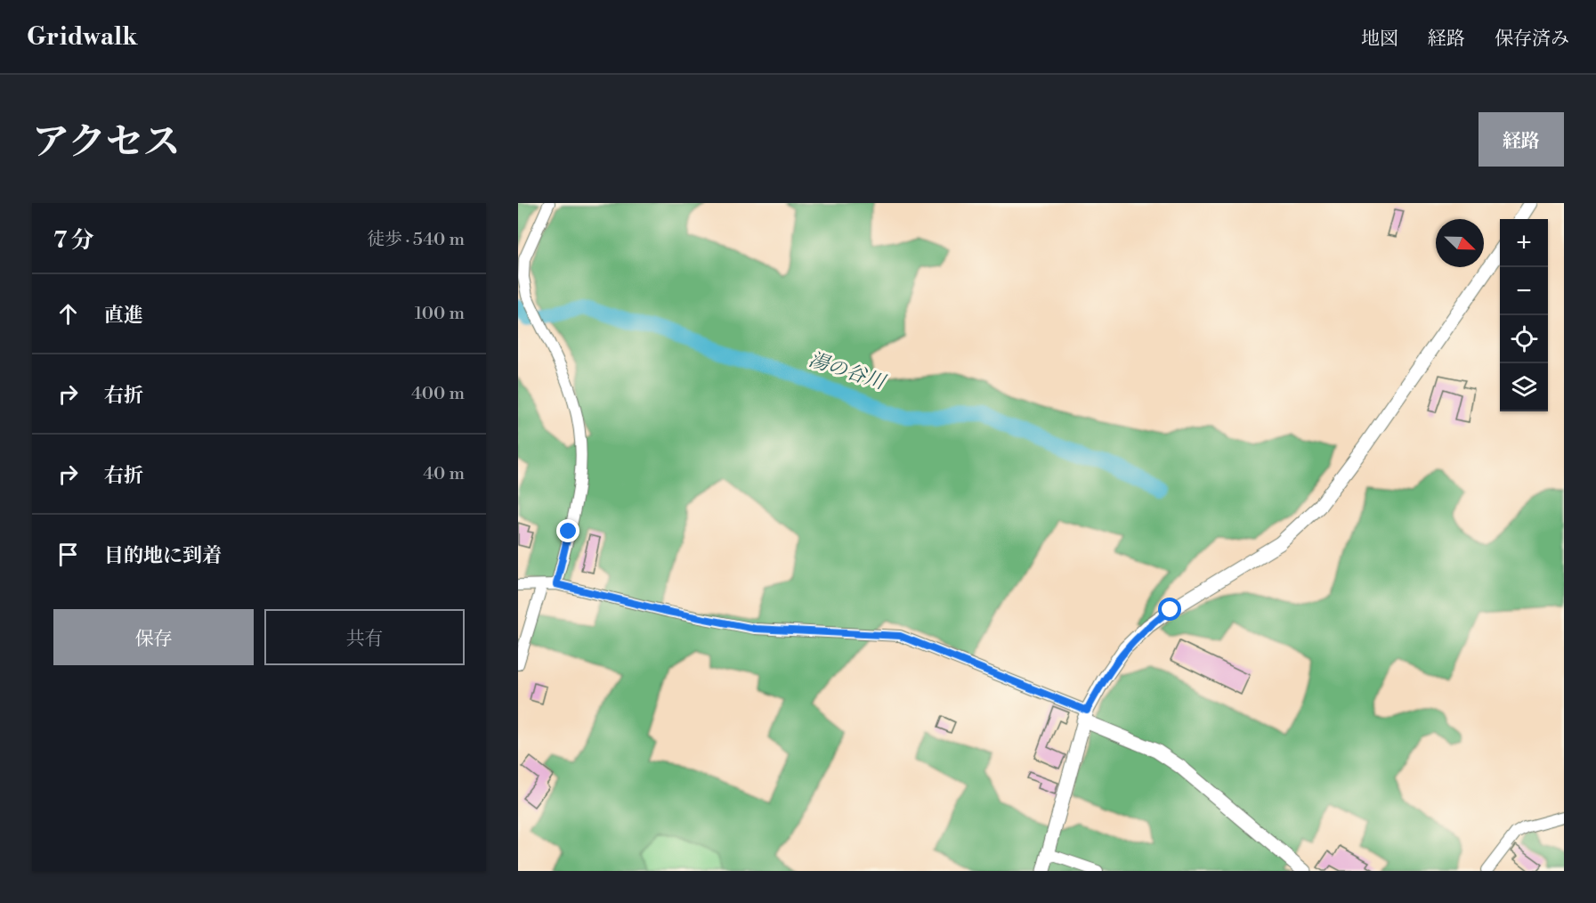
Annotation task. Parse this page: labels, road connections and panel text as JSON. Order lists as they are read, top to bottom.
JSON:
{
  "water": ["湯の谷川"],
  "north": "bottom right",
  "page": {
    "header": "Gridwalk",
    "nav": ["地図", "経路", "保存済み"],
    "title": "アクセス",
    "buttons": [
      "経路",
      ["保存", "共有"]
    ],
    "heading": ["7 分", "徒歩 · 540 m"],
    "map_buttons": ["+", "−"],
    "list": [
      ["直進", "100 m"],
      ["右折", "400 m"],
      ["右折", "40 m"],
      "目的地に到着"
    ]
  }
}
